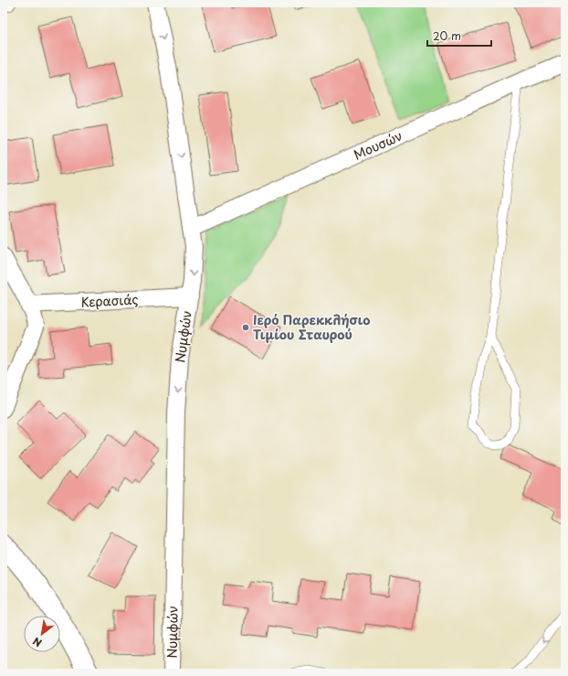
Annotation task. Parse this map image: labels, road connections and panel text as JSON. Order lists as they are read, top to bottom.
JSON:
{
  "streets": {
    "street": ["Μουσών", "Κερασιάς", "Νυμφών"]
  },
  "crossings": [
    ["Μουσών", "Νυμφών"],
    ["Κερασιάς", "Νυμφών"]
  ],
  "one_way": ["Νυμφών"],
  "places": ["Ιερό Παρεκκλήσιο Τιμίου Σταυρού"],
  "scale_bar": "20 m",
  "north": "bottom left"
}
